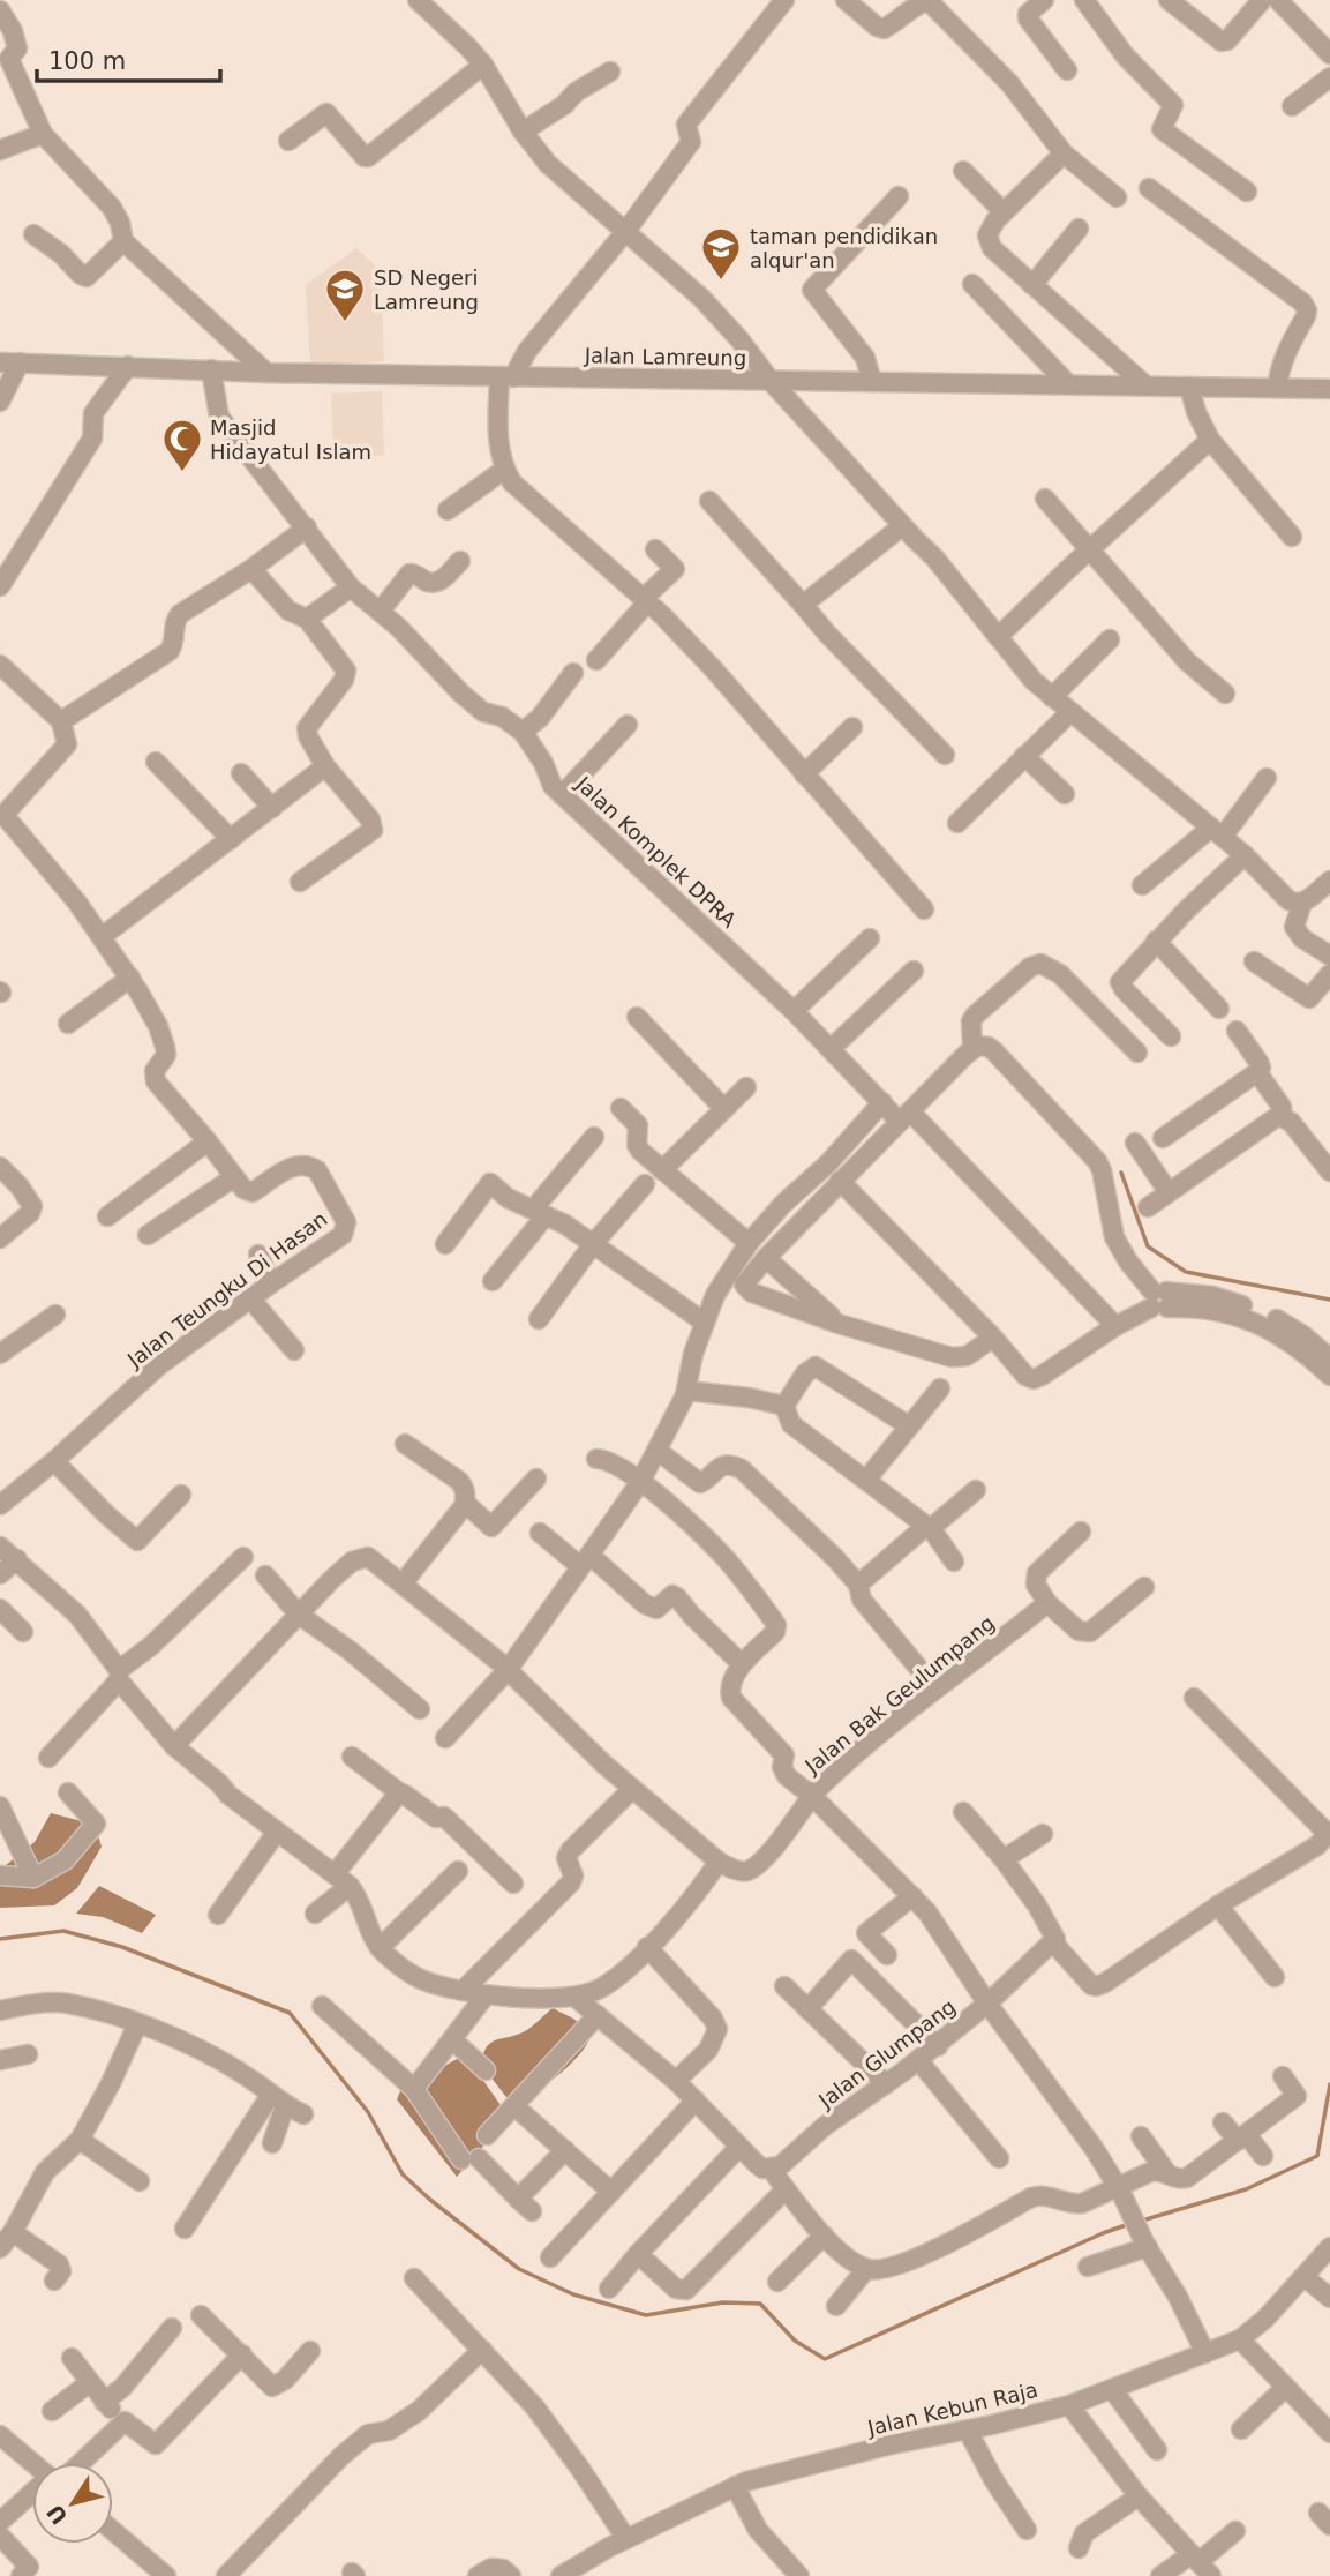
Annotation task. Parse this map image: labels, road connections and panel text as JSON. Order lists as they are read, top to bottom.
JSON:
{
  "streets": {
    "street": [
      "Jalan Lamreung",
      "Jalan Komplek DPRA",
      "Jalan Teungku Di Hasan",
      "Jalan Bak Geulumpang",
      "Jalan Glumpang",
      "Jalan Kebun Raja"
    ]
  },
  "crossings": [
    ["Jalan Lamreung", "Jalan Komplek DPRA"],
    ["Jalan Glumpang", "Jalan Kebun Raja"]
  ],
  "places": {
    "school or university": ["taman pendidikan alqur'an", "SD Negeri Lamreung"],
    "mosque": ["Masjid Hidayatul Islam"]
  },
  "scale_bar": "100 m",
  "north": "bottom left"
}
